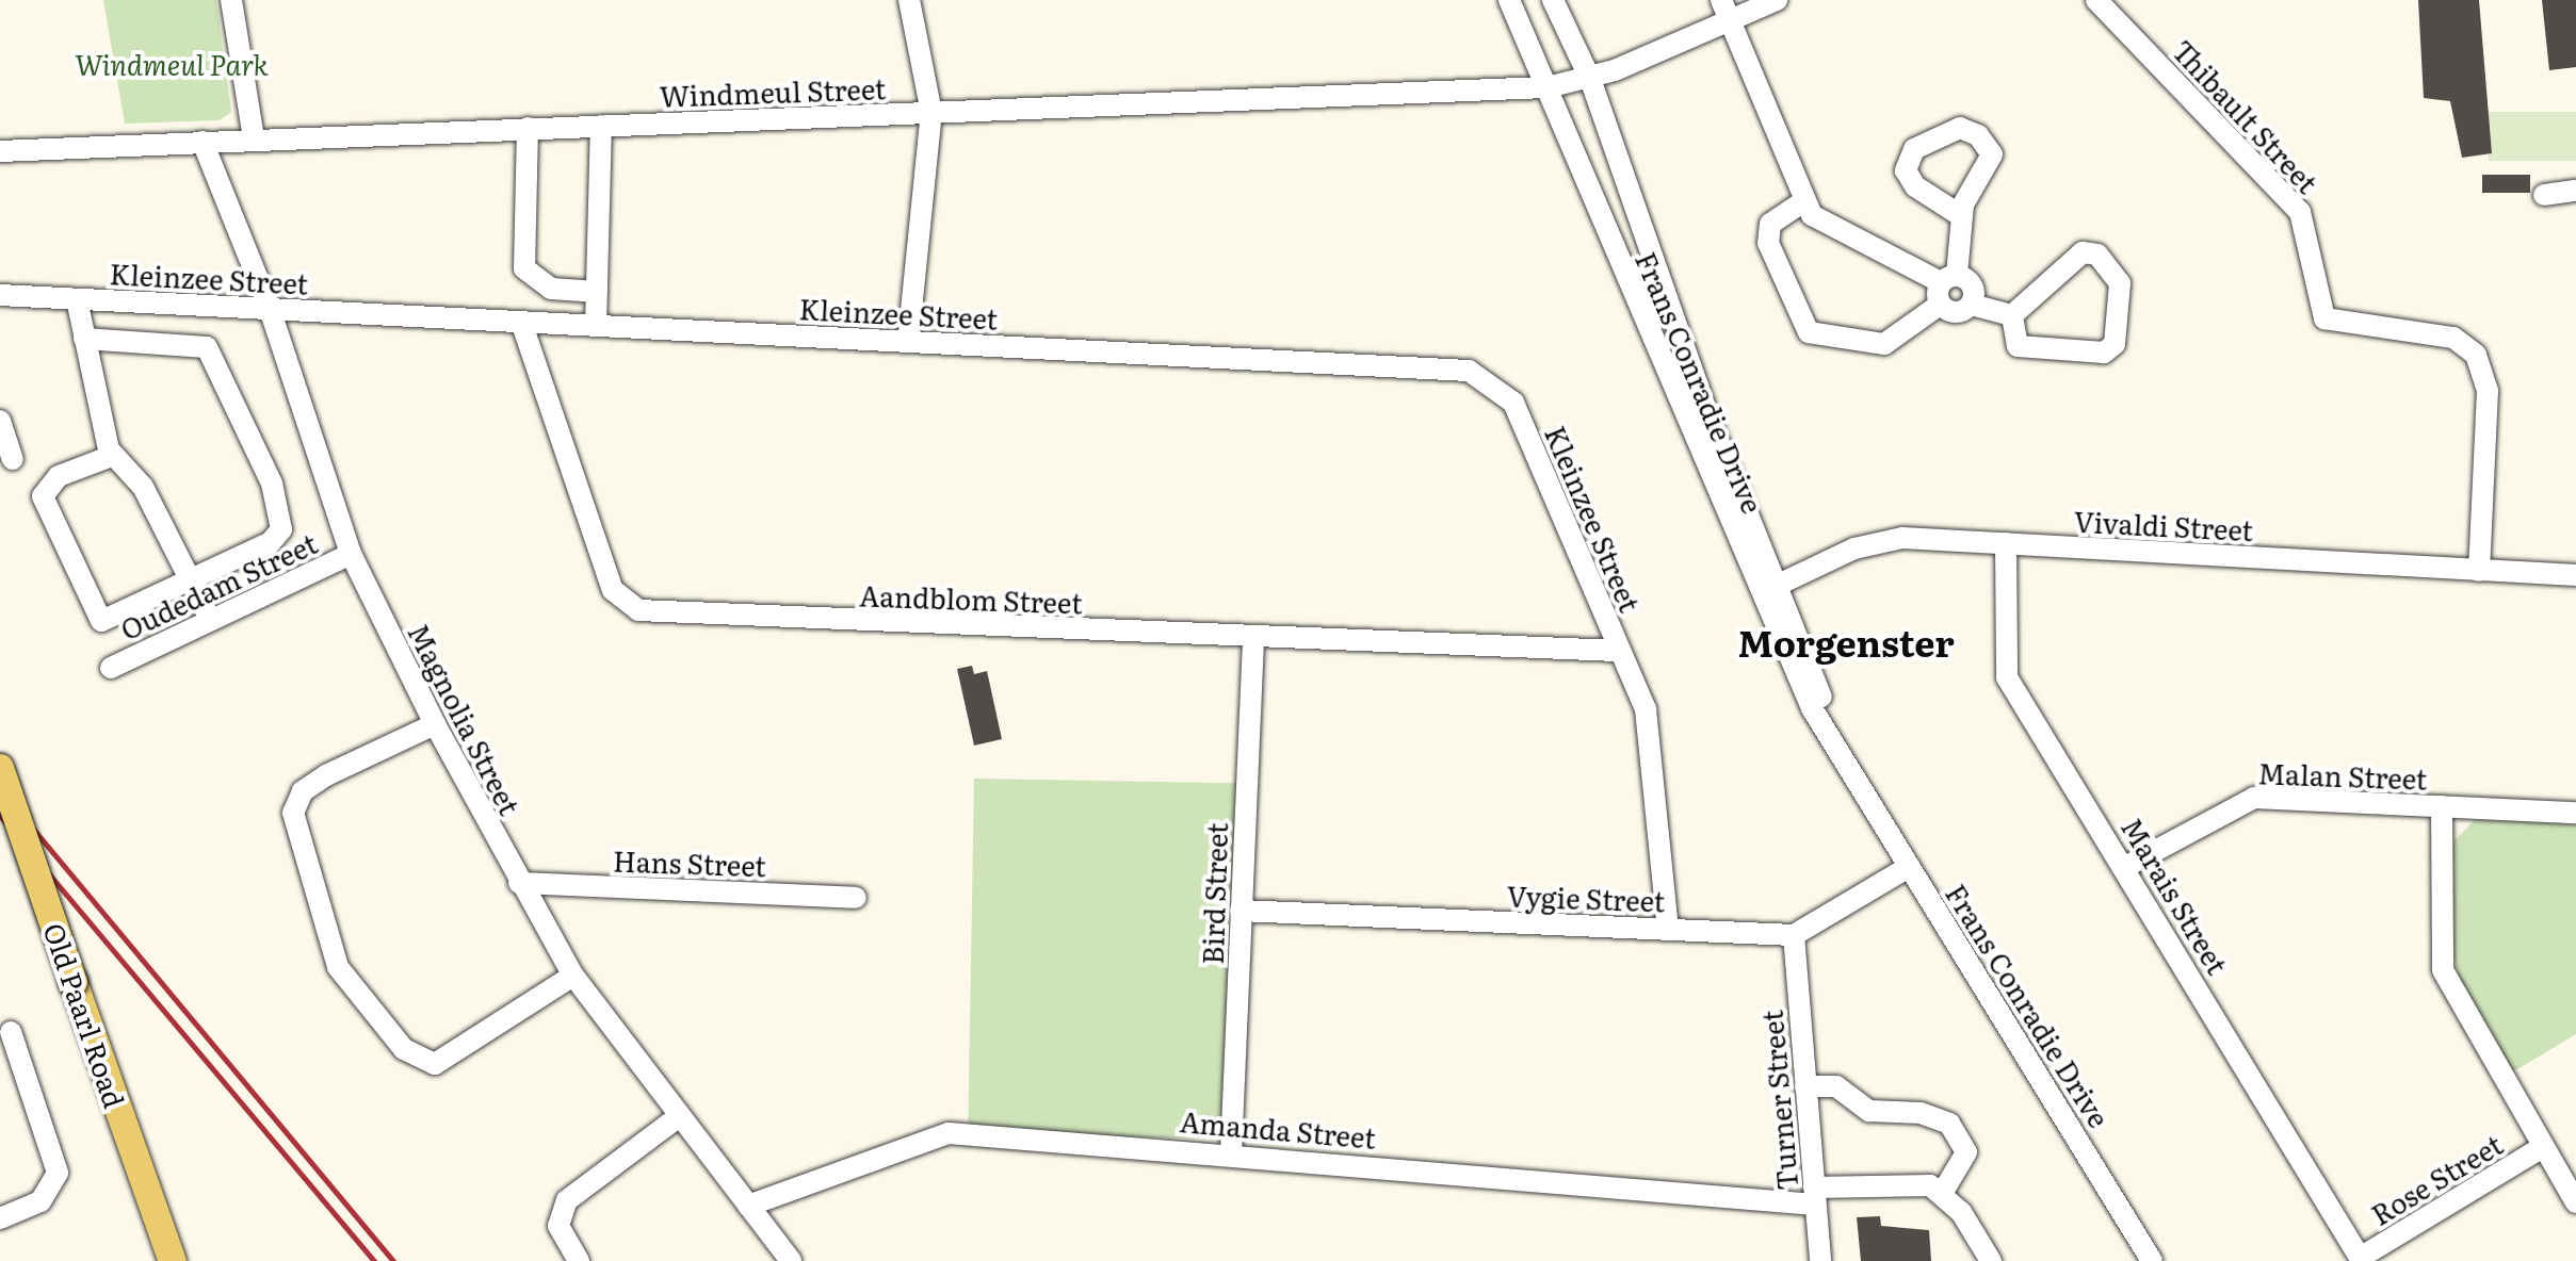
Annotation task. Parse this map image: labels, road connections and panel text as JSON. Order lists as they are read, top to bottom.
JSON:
{
  "streets": {
    "main road": ["Old Paarl Road"],
    "street": [
      "Windmeul Street",
      "Thibault Street",
      "Kleinzee Street",
      "Frans Conradie Drive",
      "Vivaldi Street",
      "Oudedam Street",
      "Aandblom Street",
      "Magnolia Street",
      "Malan Street",
      "Hans Street",
      "Bird Street",
      "Marais Street",
      "Vygie Street",
      "Turner Street",
      "Amanda Street",
      "Rose Street"
    ]
  },
  "crossings": [
    ["Windmeul Street", "Frans Conradie Drive"],
    ["Windmeul Street", "Magnolia Street"],
    ["Thibault Street", "Vivaldi Street"],
    ["Kleinzee Street", "Aandblom Street"],
    ["Kleinzee Street", "Magnolia Street"],
    ["Kleinzee Street", "Vygie Street"],
    ["Frans Conradie Drive", "Vivaldi Street"],
    ["Vivaldi Street", "Marais Street"],
    ["Oudedam Street", "Magnolia Street"],
    ["Aandblom Street", "Bird Street"],
    ["Magnolia Street", "Hans Street"],
    ["Magnolia Street", "Amanda Street"],
    ["Malan Street", "Marais Street"],
    ["Bird Street", "Vygie Street"],
    ["Bird Street", "Amanda Street"],
    ["Marais Street", "Rose Street"],
    ["Vygie Street", "Turner Street"],
    ["Turner Street", "Amanda Street"]
  ],
  "districts": ["Morgenster"],
  "parks": ["Windmeul Park"]
}
